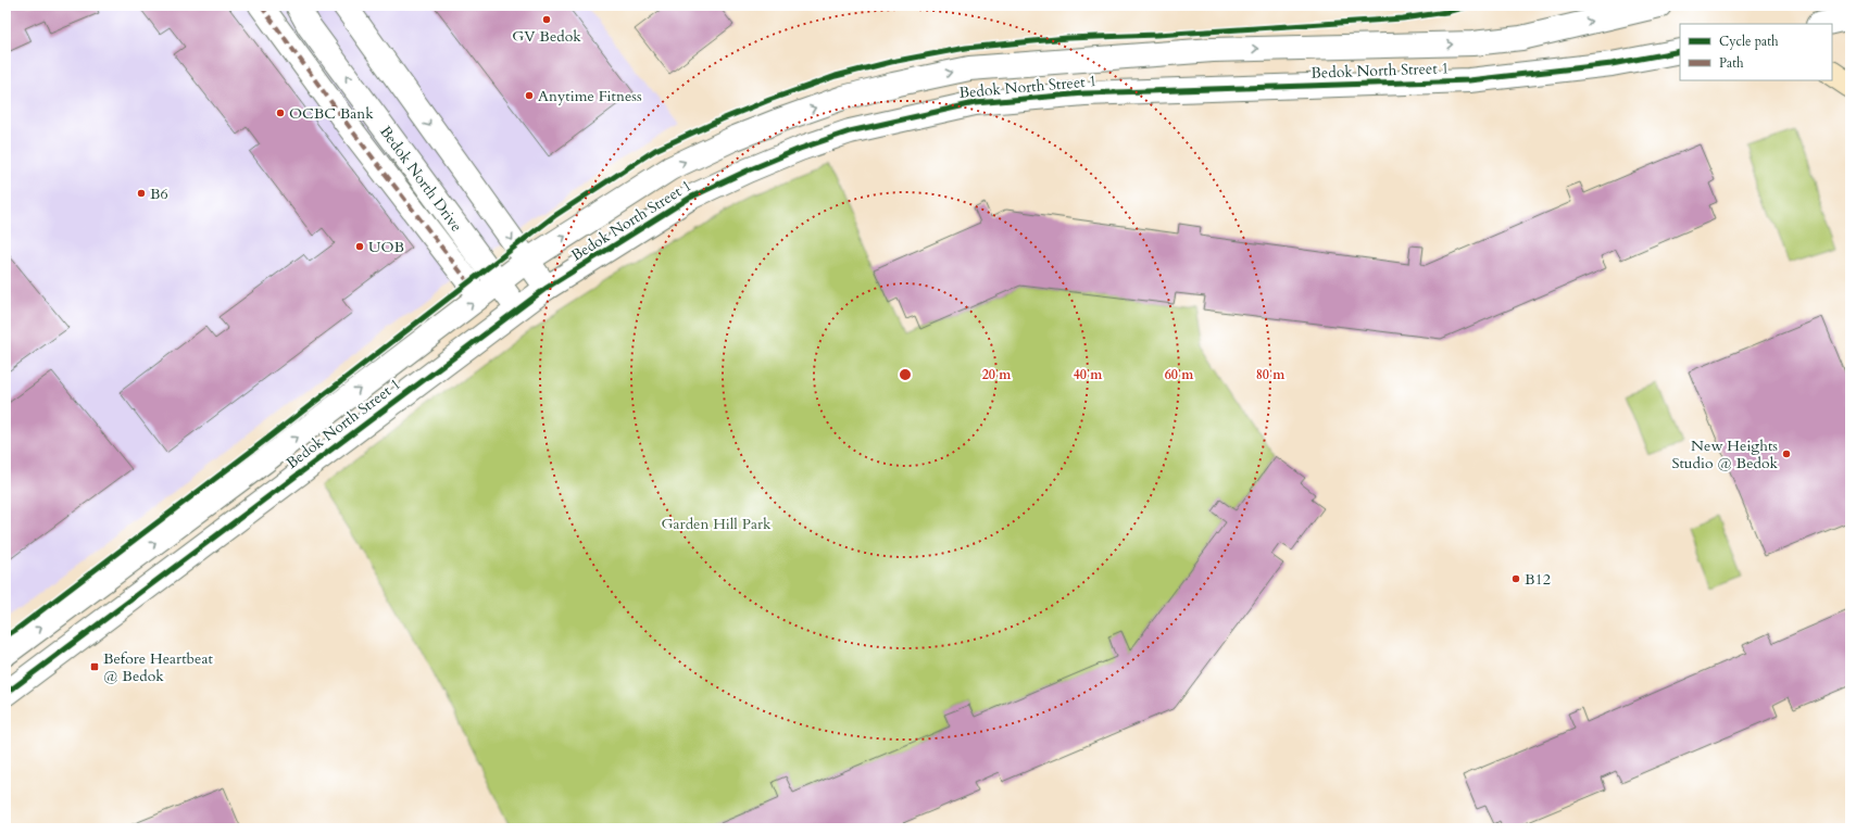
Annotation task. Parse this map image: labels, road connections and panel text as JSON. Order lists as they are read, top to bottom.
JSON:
{
  "streets": {
    "street": ["Bedok North Street 1", "Bedok North Drive"]
  },
  "crossings": [
    ["Bedok North Street 1", "Bedok North Drive"]
  ],
  "parks": ["Garden Hill Park"],
  "places": {
    "other": [
      "GV Bedok",
      "Anytime Fitness",
      "OCBC Bank",
      "B6",
      "UOB",
      "New Heights Studio @ Bedok",
      "B12"
    ],
    "transit": ["Before Heartbeat @ Bedok"]
  },
  "legend": ["Cycle path", "Path"],
  "rings": [
    "20 m",
    "40 m",
    "60 m",
    "80 m"
  ]
}
